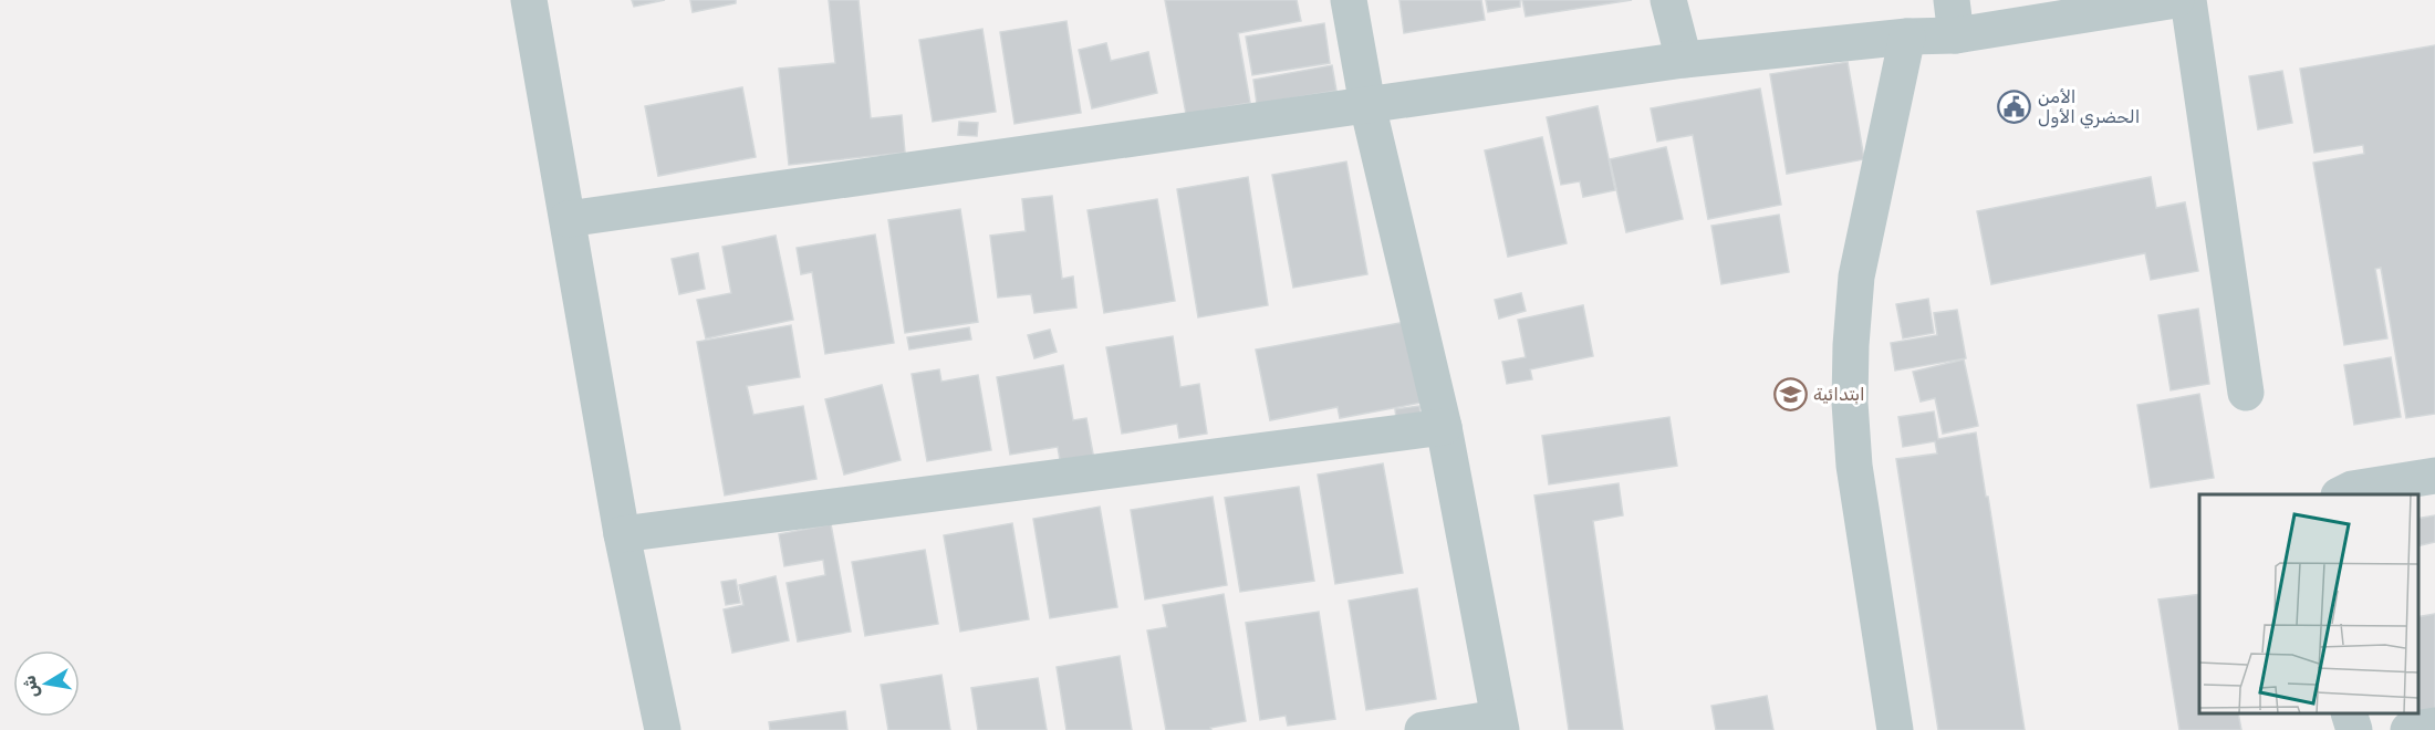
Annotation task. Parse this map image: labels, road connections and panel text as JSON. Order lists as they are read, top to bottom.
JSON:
{
  "places": {
    "public building": ["الأمن الحضري الأول"],
    "school or university": ["ابتدائية"]
  },
  "north": "left"
}
